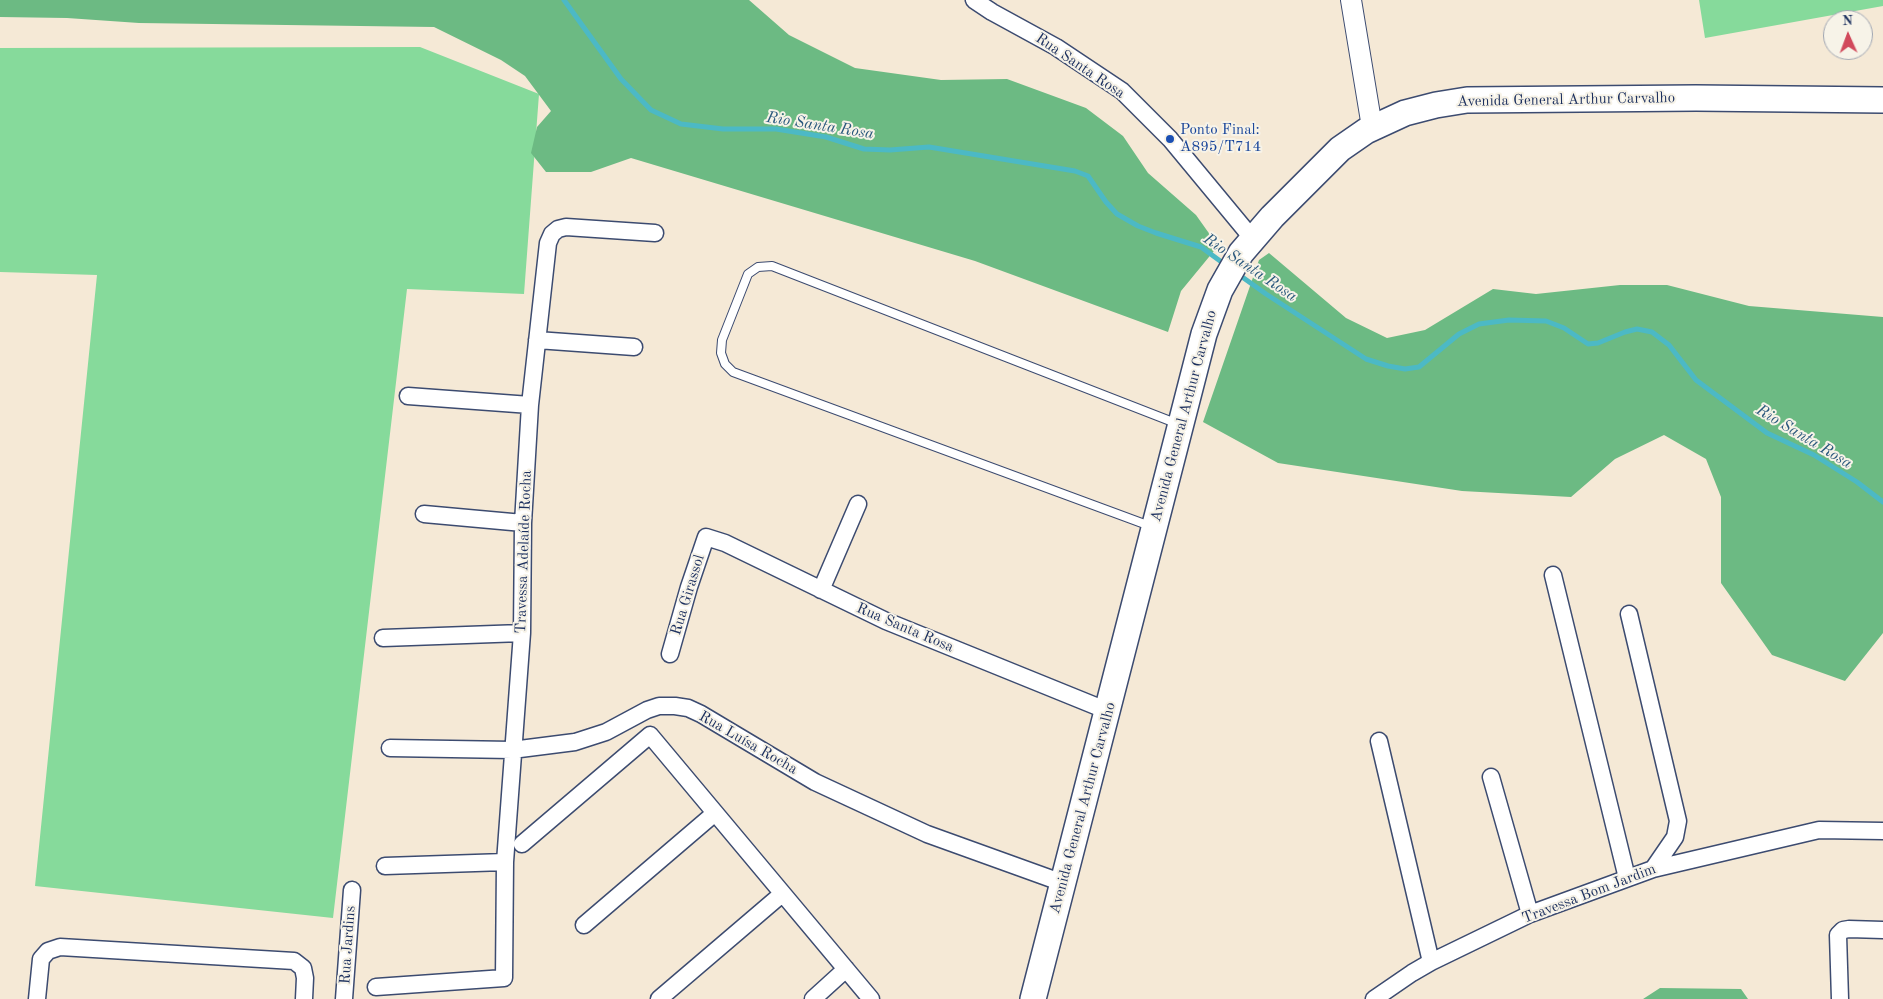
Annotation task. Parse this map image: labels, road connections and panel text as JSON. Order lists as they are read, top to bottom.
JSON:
{
  "streets": {
    "main road": ["Avenida General Arthur Carvalho"],
    "street": [
      "Rua Santa Rosa",
      "Travessa Adelaíde Rocha",
      "Rua Girassol",
      "Rua Luísa Rocha",
      "Travessa Bom Jardim",
      "Rua Jardins"
    ]
  },
  "crossings": [
    ["Rua Santa Rosa", "Avenida General Arthur Carvalho"],
    ["Rua Santa Rosa", "Rua Girassol"],
    ["Avenida General Arthur Carvalho", "Rua Luísa Rocha"],
    ["Travessa Adelaíde Rocha", "Rua Luísa Rocha"]
  ],
  "water": ["Rio Santa Rosa"],
  "places": ["Ponto Final: A895/T714"],
  "north": "top"
}
